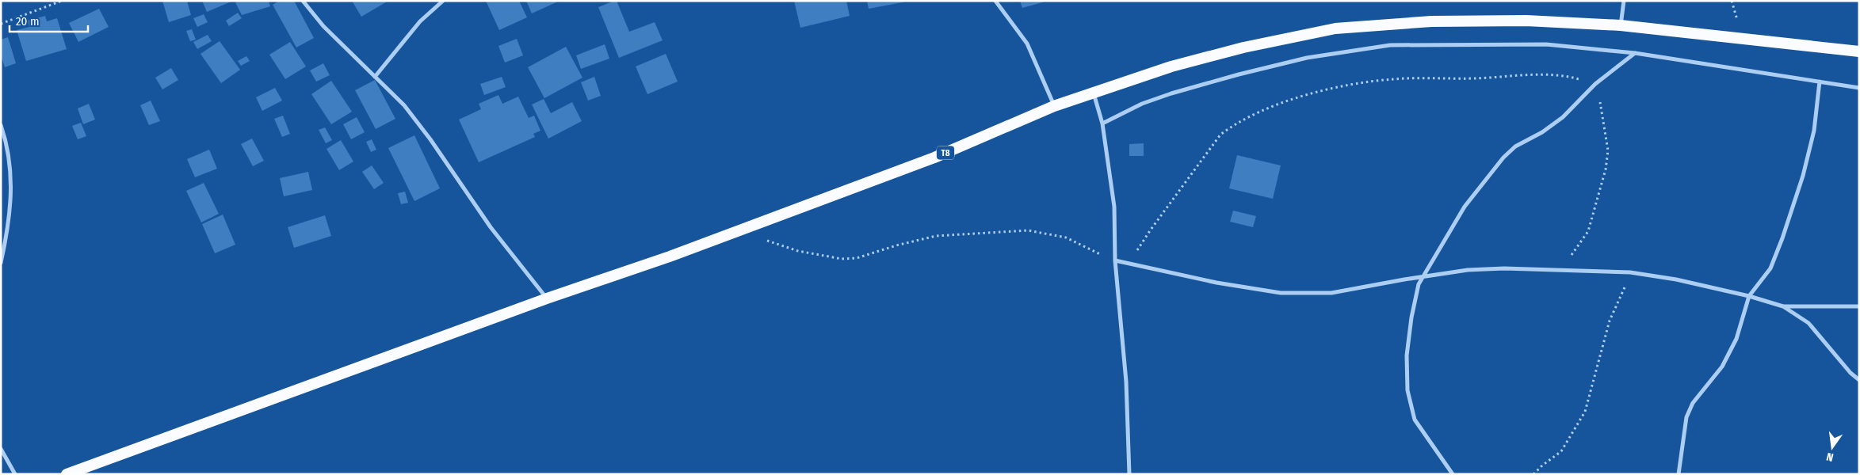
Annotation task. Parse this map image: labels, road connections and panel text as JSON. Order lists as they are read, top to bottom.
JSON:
{
  "streets": {
    "highway": ["T8"]
  },
  "scale_bar": "20 m",
  "north": "bottom"
}
